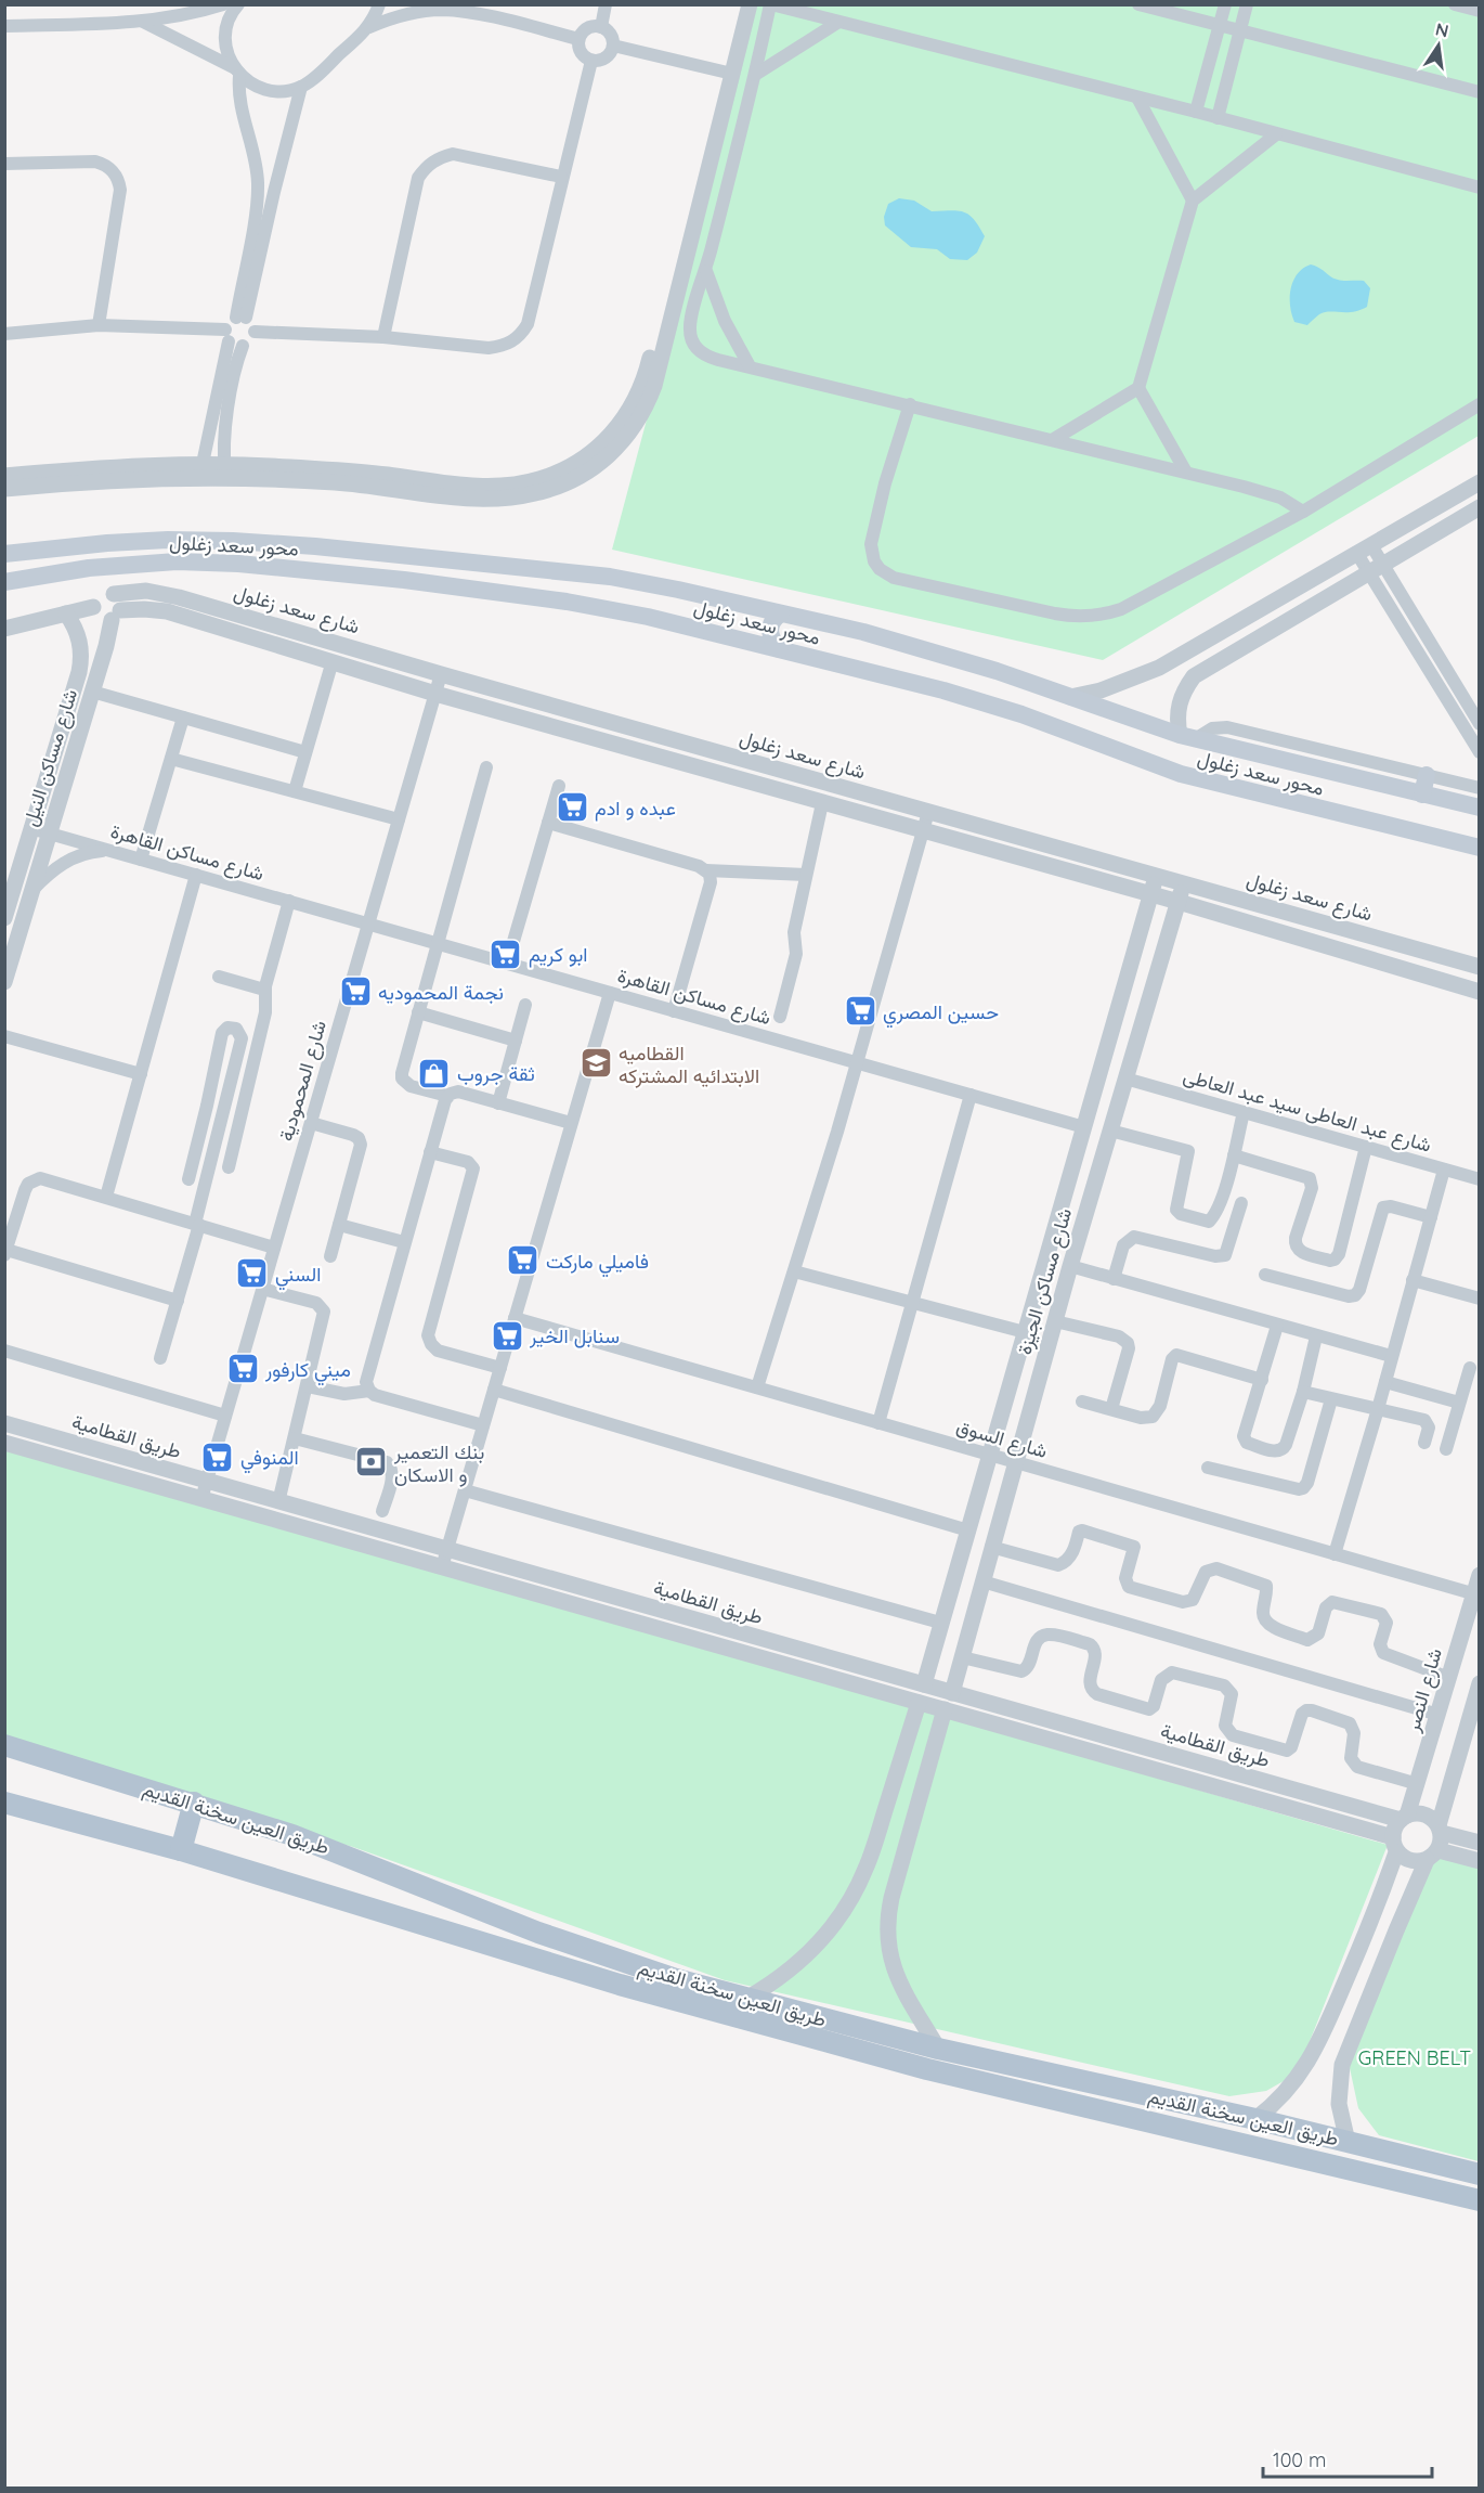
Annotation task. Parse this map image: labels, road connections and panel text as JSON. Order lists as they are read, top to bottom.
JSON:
{
  "streets": {
    "main road": ["محور سعد زغلول", "طريق العين سخنة القديم"],
    "street": [
      "شارع سعد زغلول",
      "شارع مساكن النيل",
      "شارع مساكن القاهرة",
      "شارع المحمودية",
      "شارع عبد العاطى سيد عبد العاطى",
      "شارع مساكن الجيزة",
      "طريق القطامية",
      "شارع السوق",
      "شارع النصر"
    ]
  },
  "crossings": [
    ["شارع سعد زغلول", "شارع مساكن النيل"],
    ["شارع سعد زغلول", "شارع المحمودية"],
    ["شارع سعد زغلول", "شارع مساكن الجيزة"],
    ["شارع مساكن النيل", "شارع مساكن القاهرة"],
    ["شارع مساكن القاهرة", "شارع المحمودية"],
    ["شارع مساكن القاهرة", "شارع مساكن الجيزة"],
    ["شارع المحمودية", "طريق القطامية"],
    ["شارع عبد العاطى سيد عبد العاطى", "شارع مساكن الجيزة"],
    ["شارع مساكن الجيزة", "طريق القطامية"],
    ["شارع مساكن الجيزة", "شارع السوق"],
    ["طريق القطامية", "شارع النصر"],
    ["شارع السوق", "شارع النصر"]
  ],
  "parks": ["GREEN BELT"],
  "places": {
    "supermarket": [
      "عبده و ادم",
      "ابو كريم",
      "نجمة المحموديه",
      "حسين المصري",
      "فاميلي ماركت",
      "السني",
      "سنابل الخير",
      "ميني كارفور",
      "المنوفي"
    ],
    "school or university": ["القطاميه الابتدائيه المشتركه"],
    "shop": ["ثقة جروب"],
    "bank": ["بنك التعمير و الاسكان"]
  },
  "scale_bar": "100 m",
  "north": "top"
}
